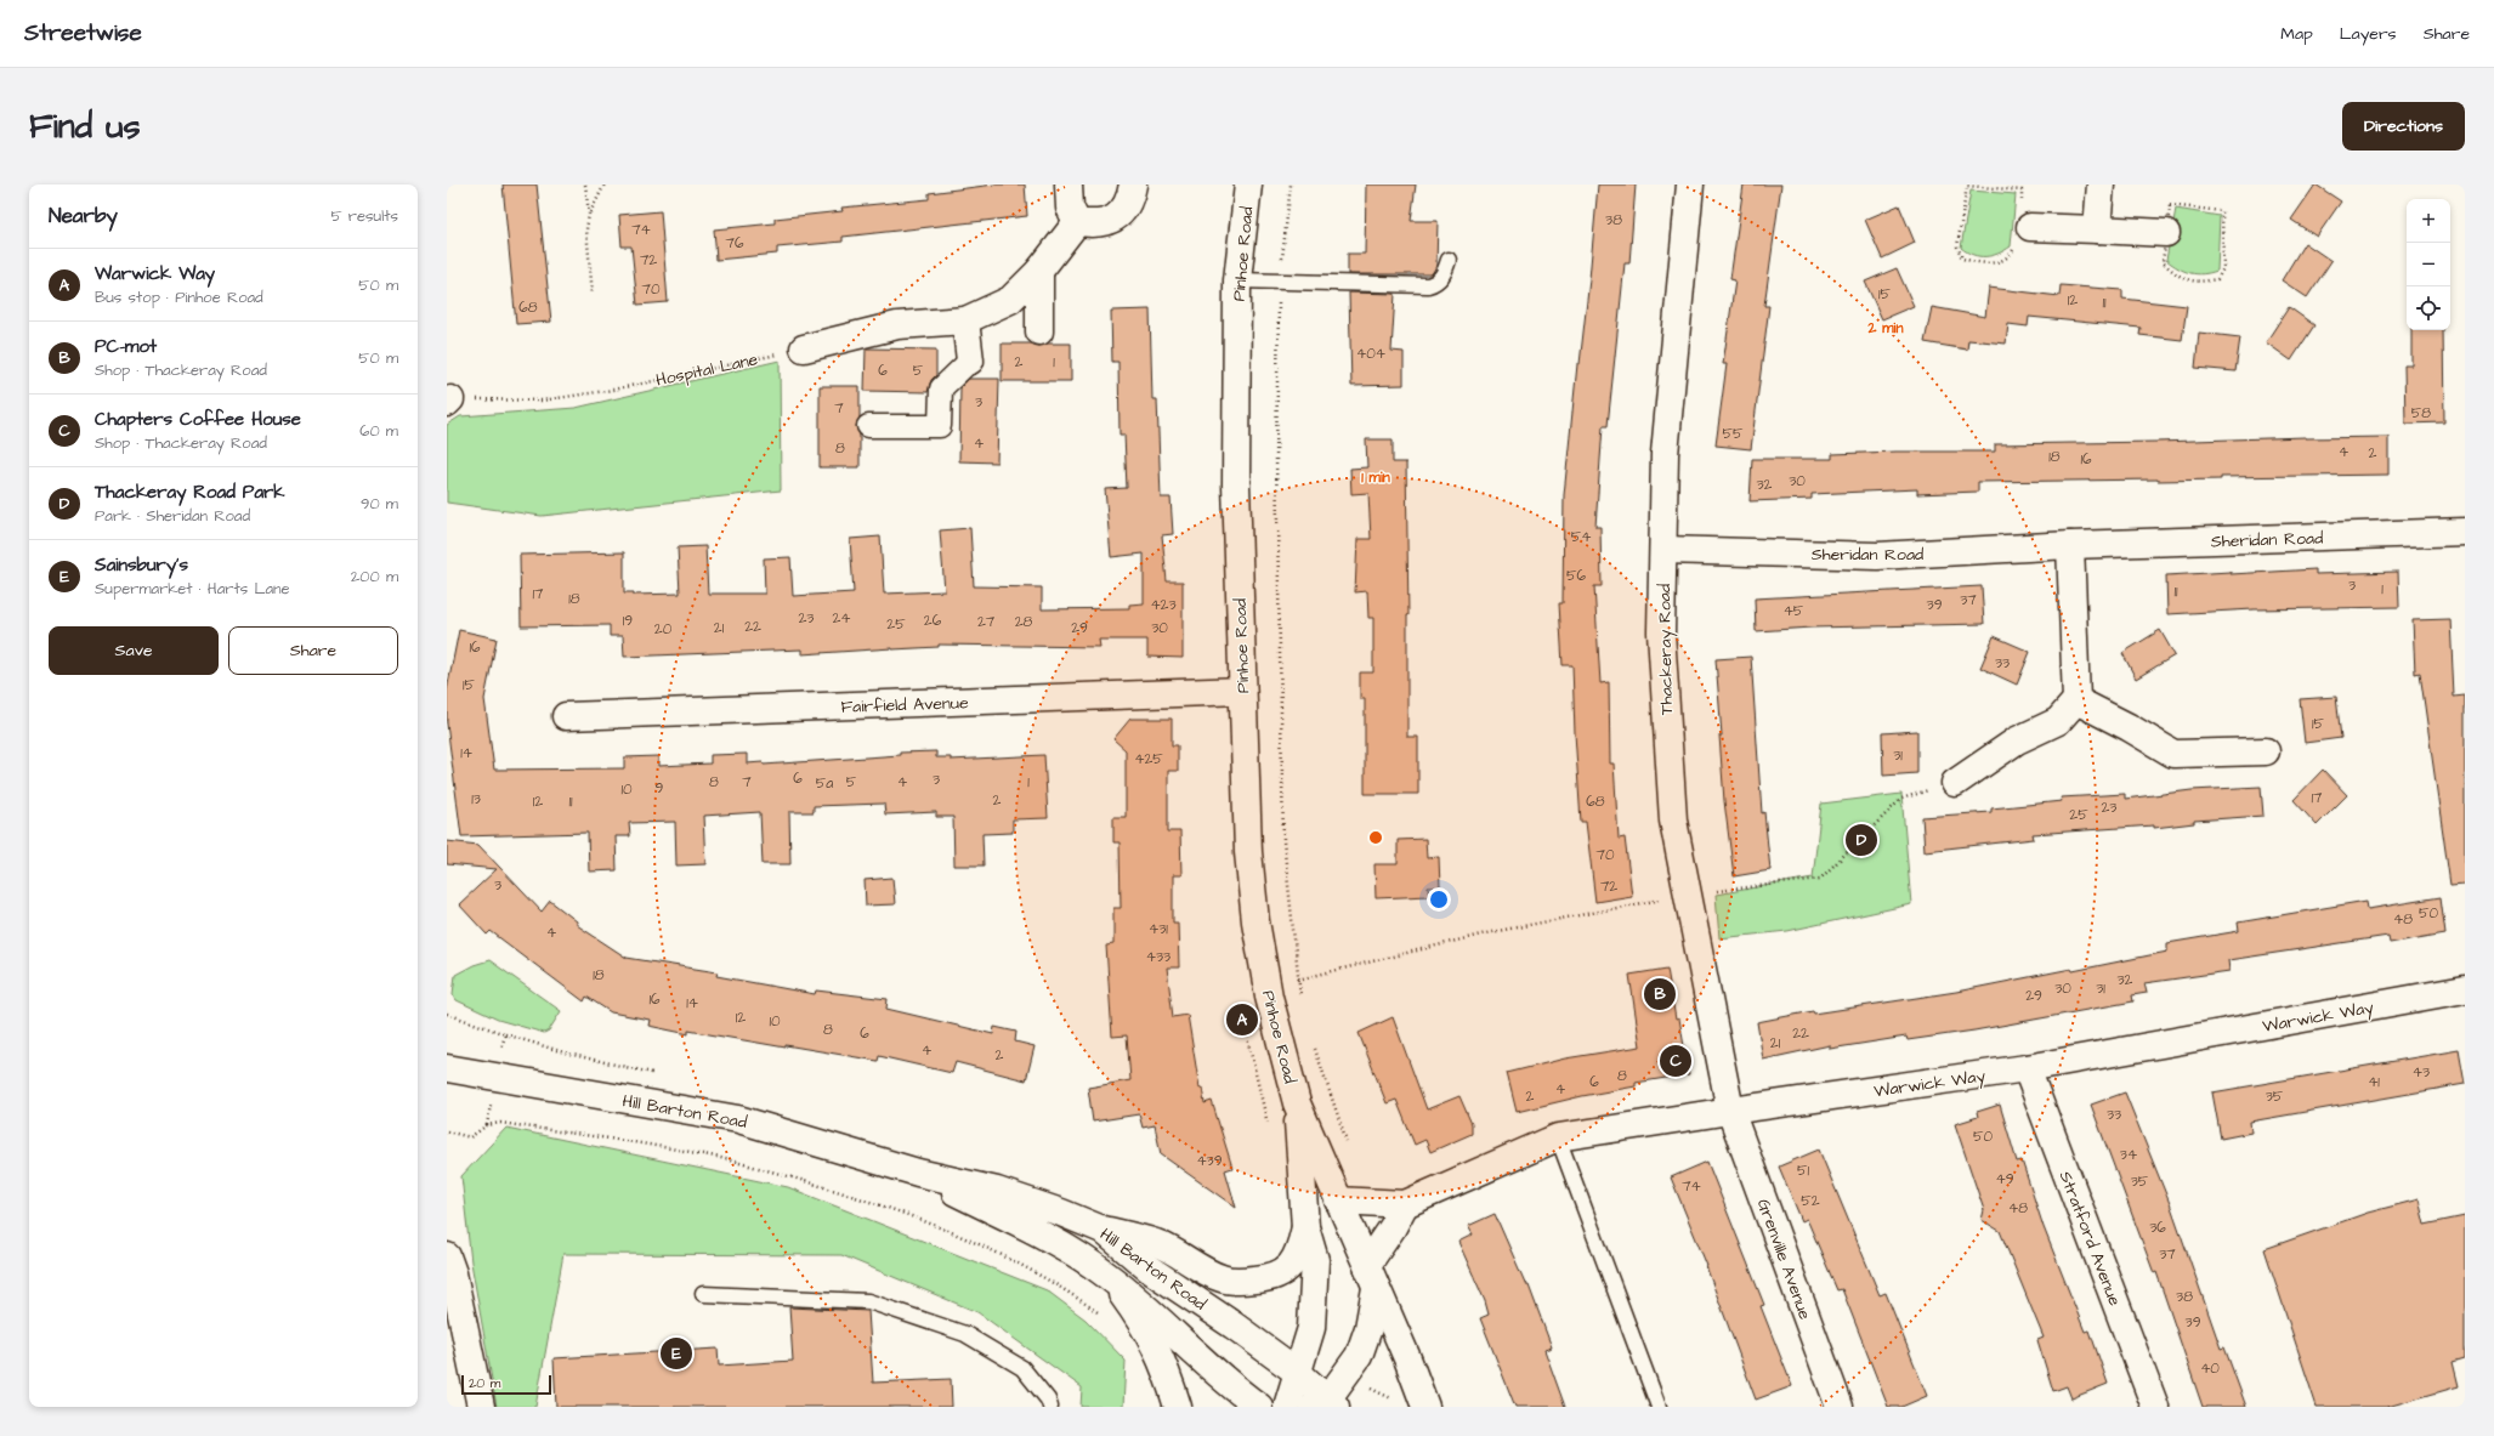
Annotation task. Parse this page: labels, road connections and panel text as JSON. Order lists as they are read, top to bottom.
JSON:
{
  "streets": {
    "street": [
      "Pinhoe Road",
      "Sheridan Road",
      "Thackeray Road",
      "Fairfield Avenue",
      "Warwick Way",
      "Hill Barton Road",
      "Stratford Avenue",
      "Grenville Avenue"
    ],
    "path": ["Hospital Lane"]
  },
  "crossings": [
    ["Pinhoe Road", "Fairfield Avenue"],
    ["Pinhoe Road", "Warwick Way"],
    ["Pinhoe Road", "Hill Barton Road"],
    ["Sheridan Road", "Thackeray Road"],
    ["Thackeray Road", "Warwick Way"],
    ["Thackeray Road", "Grenville Avenue"],
    ["Warwick Way", "Stratford Avenue"],
    ["Warwick Way", "Grenville Avenue"]
  ],
  "house_numbers": [
    "38",
    "74",
    "76",
    "72",
    "70",
    "15",
    "12",
    "11",
    "68",
    "404",
    "2",
    "1",
    "6",
    "5",
    "3",
    "7",
    "58",
    "55",
    "4",
    "8",
    "4",
    "2",
    "18",
    "16",
    "30",
    "32",
    "54",
    "56",
    "3",
    "1",
    "11",
    "17",
    "18",
    "37",
    "423",
    "39",
    "45",
    "23",
    "24",
    "19",
    "26",
    "27",
    "28",
    "25",
    "22",
    "21",
    "29",
    "30",
    "20",
    "16",
    "33",
    "15",
    "15",
    "14",
    "31",
    "425",
    "6",
    "3",
    "8",
    "7",
    "5",
    "4",
    "1",
    "5a",
    "9",
    "10",
    "17",
    "13",
    "2",
    "12",
    "11",
    "68",
    "23",
    "25",
    "70",
    "3",
    "72",
    "50",
    "48",
    "431",
    "4",
    "433",
    "18",
    "32",
    "30",
    "31",
    "29",
    "16",
    "14",
    "12",
    "10",
    "8",
    "6",
    "22",
    "21",
    "4",
    "2",
    "43",
    "8",
    "6",
    "41",
    "4",
    "2",
    "35",
    "33",
    "50",
    "34",
    "439",
    "51",
    "49",
    "35",
    "74",
    "52",
    "48",
    "36",
    "37",
    "38",
    "39",
    "40"
  ],
  "scale_bar": "20 m",
  "page": {
    "header": "Streetwise",
    "nav": ["Map", "Layers", "Share"],
    "buttons": [
      "Directions",
      ["Save", "Share"]
    ],
    "title": "Find us",
    "heading": ["Nearby", "5 results"],
    "map_buttons": ["+", "−"],
    "list": [
      {
        "mark": "A",
        "name": "Warwick Way",
        "note": "Bus stop · Pinhoe Road",
        "value": "50 m"
      },
      {
        "mark": "B",
        "name": "PC-mot",
        "note": "Shop · Thackeray Road",
        "value": "50 m"
      },
      {
        "mark": "C",
        "name": "Chapters Coffee House",
        "note": "Shop · Thackeray Road",
        "value": "60 m"
      },
      {
        "mark": "D",
        "name": "Thackeray Road Park",
        "note": "Park · Sheridan Road",
        "value": "90 m"
      },
      {
        "mark": "E",
        "name": "Sainsbury's",
        "note": "Supermarket · Harts Lane",
        "value": "200 m"
      }
    ],
    "pins": [
      "D",
      "B",
      "A",
      "C",
      "E"
    ],
    "scale": "20 m"
  },
  "rings": ["2 min", "1 min"]
}
